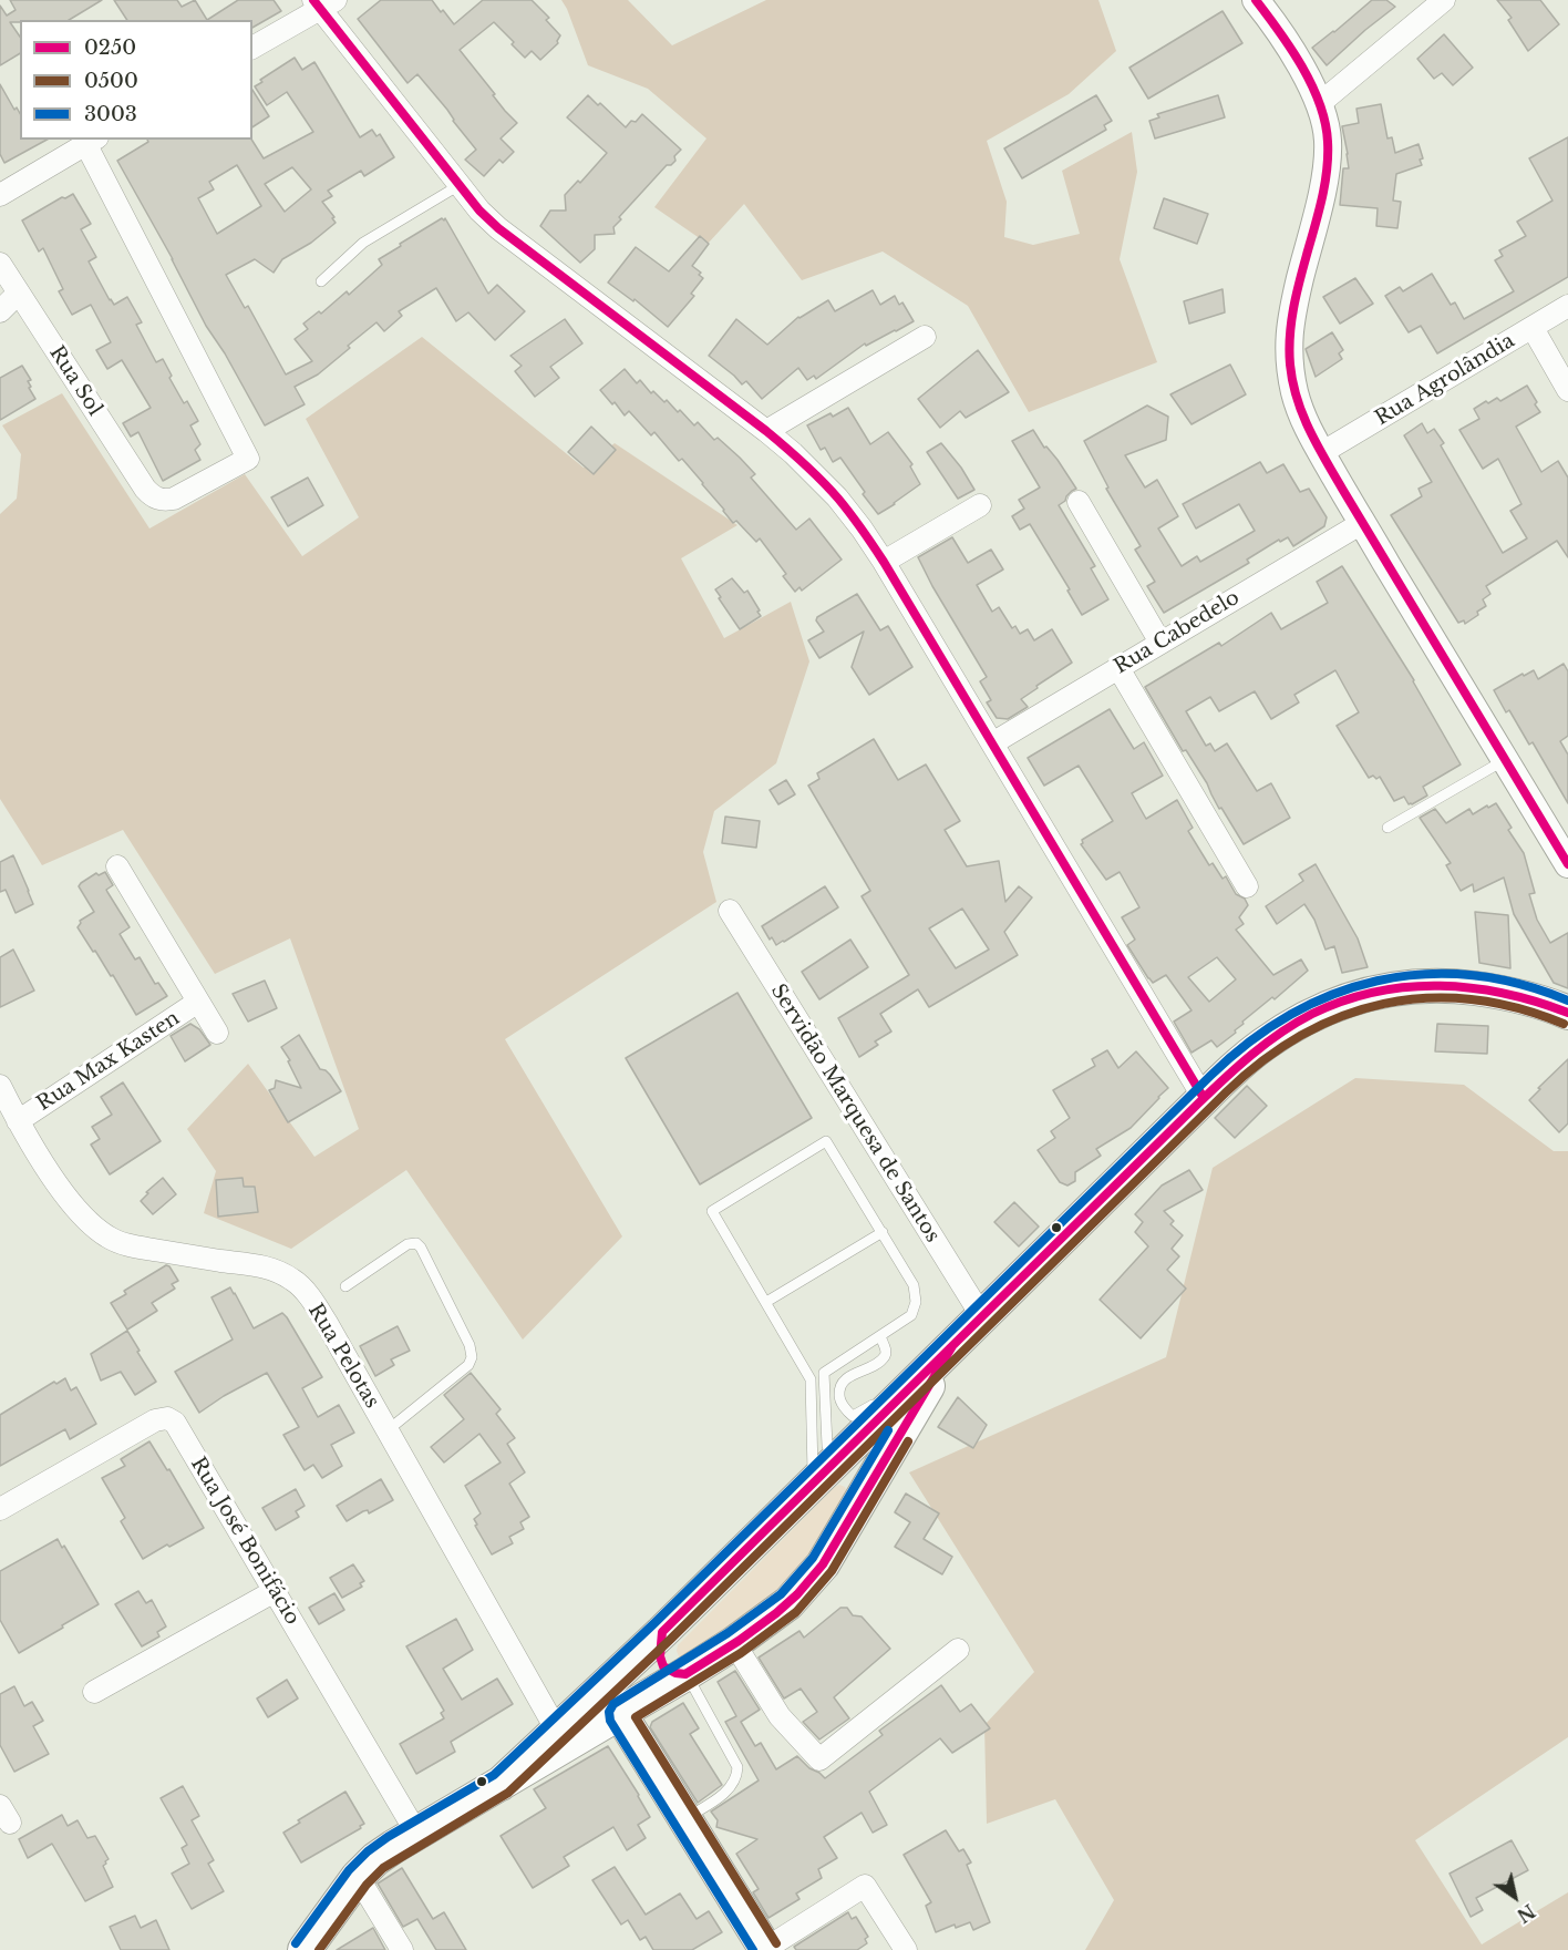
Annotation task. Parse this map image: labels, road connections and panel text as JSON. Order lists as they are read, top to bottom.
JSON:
{
  "streets": {
    "street": [
      "Rua Agrolândia",
      "Rua Sol",
      "Rua Cabedelo",
      "Rua Max Kasten",
      "Servidão Marquesa de Santos",
      "Rua Pelotas",
      "Rua José Bonifácio"
    ]
  },
  "crossings": [
    ["Rua Max Kasten", "Rua Pelotas"]
  ],
  "lines": ["transit line 0250", "transit line 3003", "transit line 0500"],
  "legend": ["0250", "0500", "3003"],
  "north": "bottom right"
}
